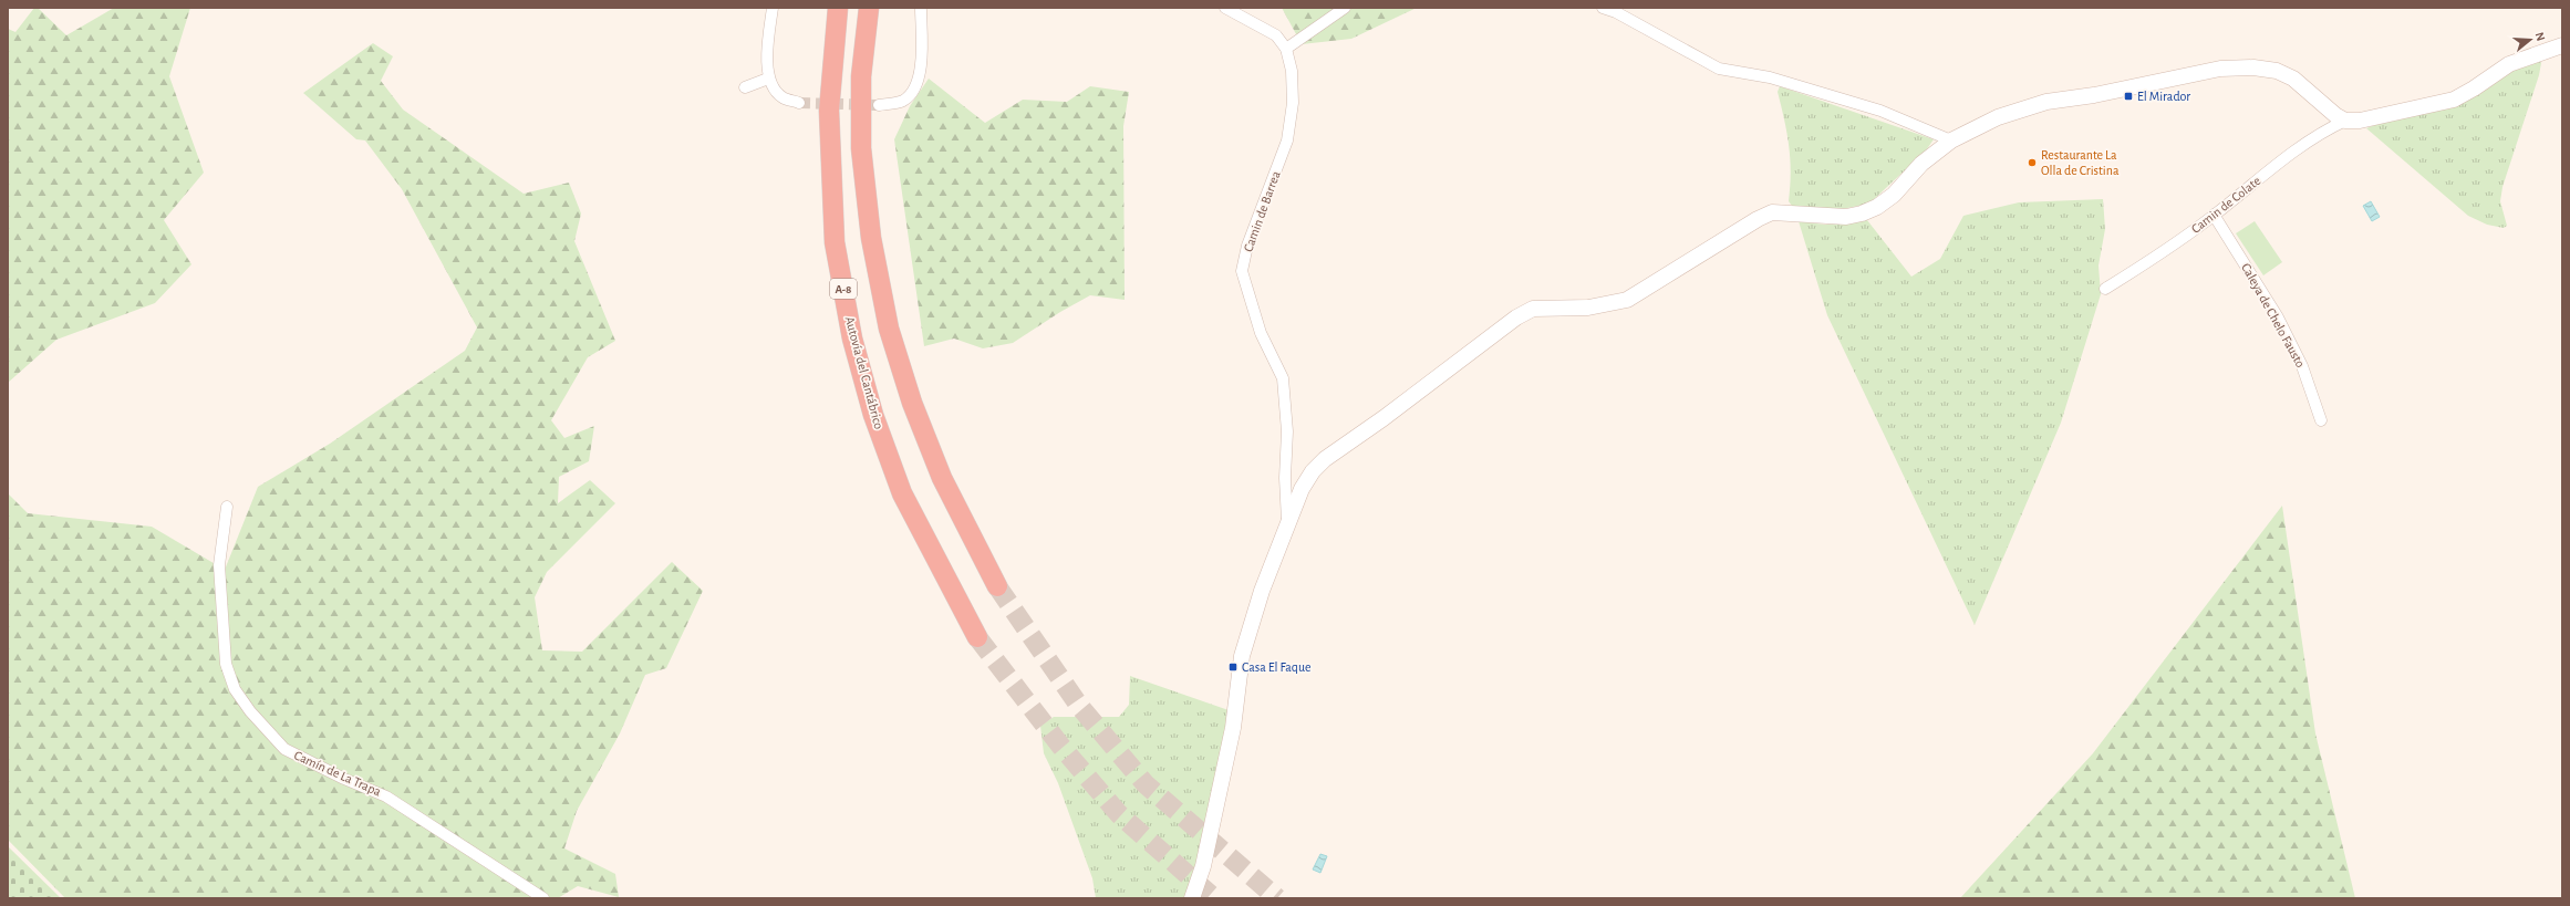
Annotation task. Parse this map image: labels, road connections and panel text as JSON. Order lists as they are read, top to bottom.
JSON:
{
  "streets": {
    "highway": ["A-8", "Autovía del Cantábrico"],
    "street": [
      "Camin de Colate",
      "Camin de Barrea",
      "Caleya de Chelo Fausto",
      "Camín de La Trapa"
    ]
  },
  "crossings": [
    ["Camin de Colate", "Caleya de Chelo Fausto"]
  ],
  "places": {
    "transit": ["El Mirador", "Casa El Faque"],
    "other": ["Restaurante La Olla de Cristina"]
  },
  "north": "right"
}
